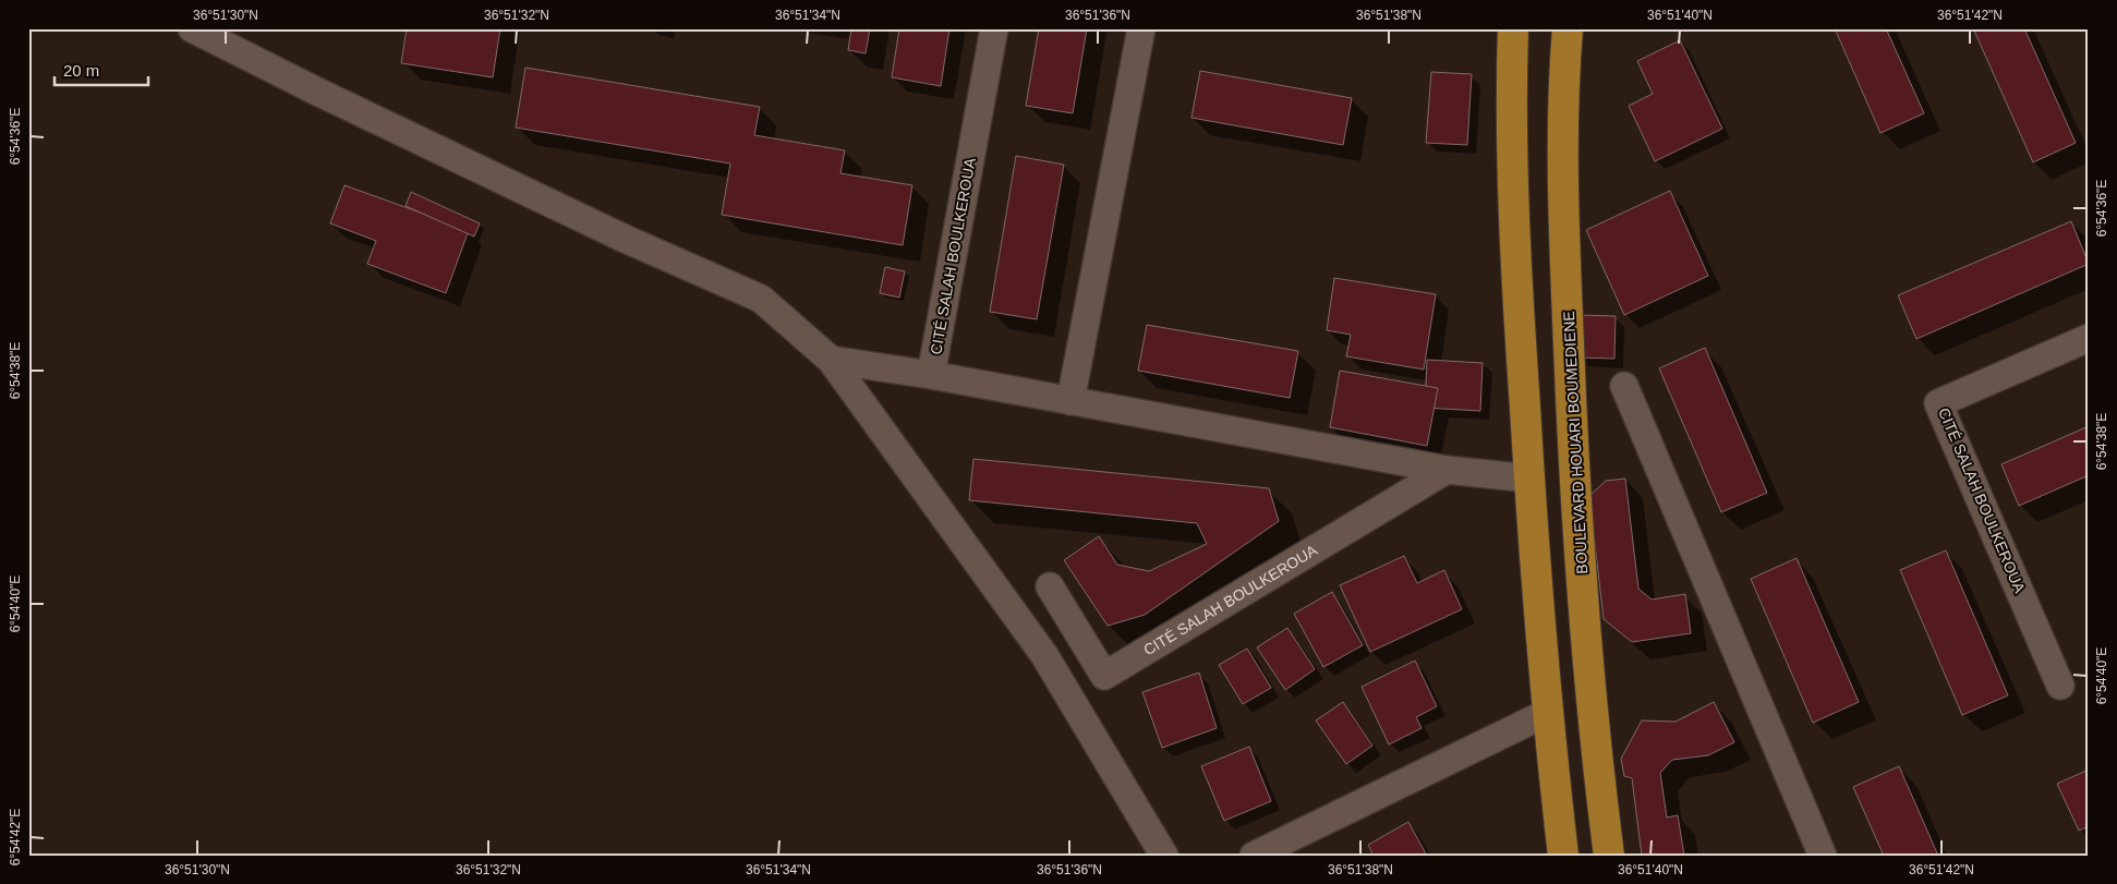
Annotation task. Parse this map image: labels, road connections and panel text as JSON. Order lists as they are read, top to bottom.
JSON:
{
  "streets": {
    "highway": ["BOULEVARD HOUARI BOUMEDIENE"],
    "street": ["CITÉ SALAH BOULKEROUA"]
  },
  "scale_bar": "20 m",
  "coordinates": [
    "36°51'30\"N",
    "36°51'32\"N",
    "36°51'34\"N",
    "36°51'36\"N",
    "36°51'38\"N",
    "36°51'40\"N",
    "36°51'42\"N",
    "6°54'36\"E",
    "6°54'38\"E",
    "6°54'40\"E",
    "6°54'42\"E"
  ]
}
